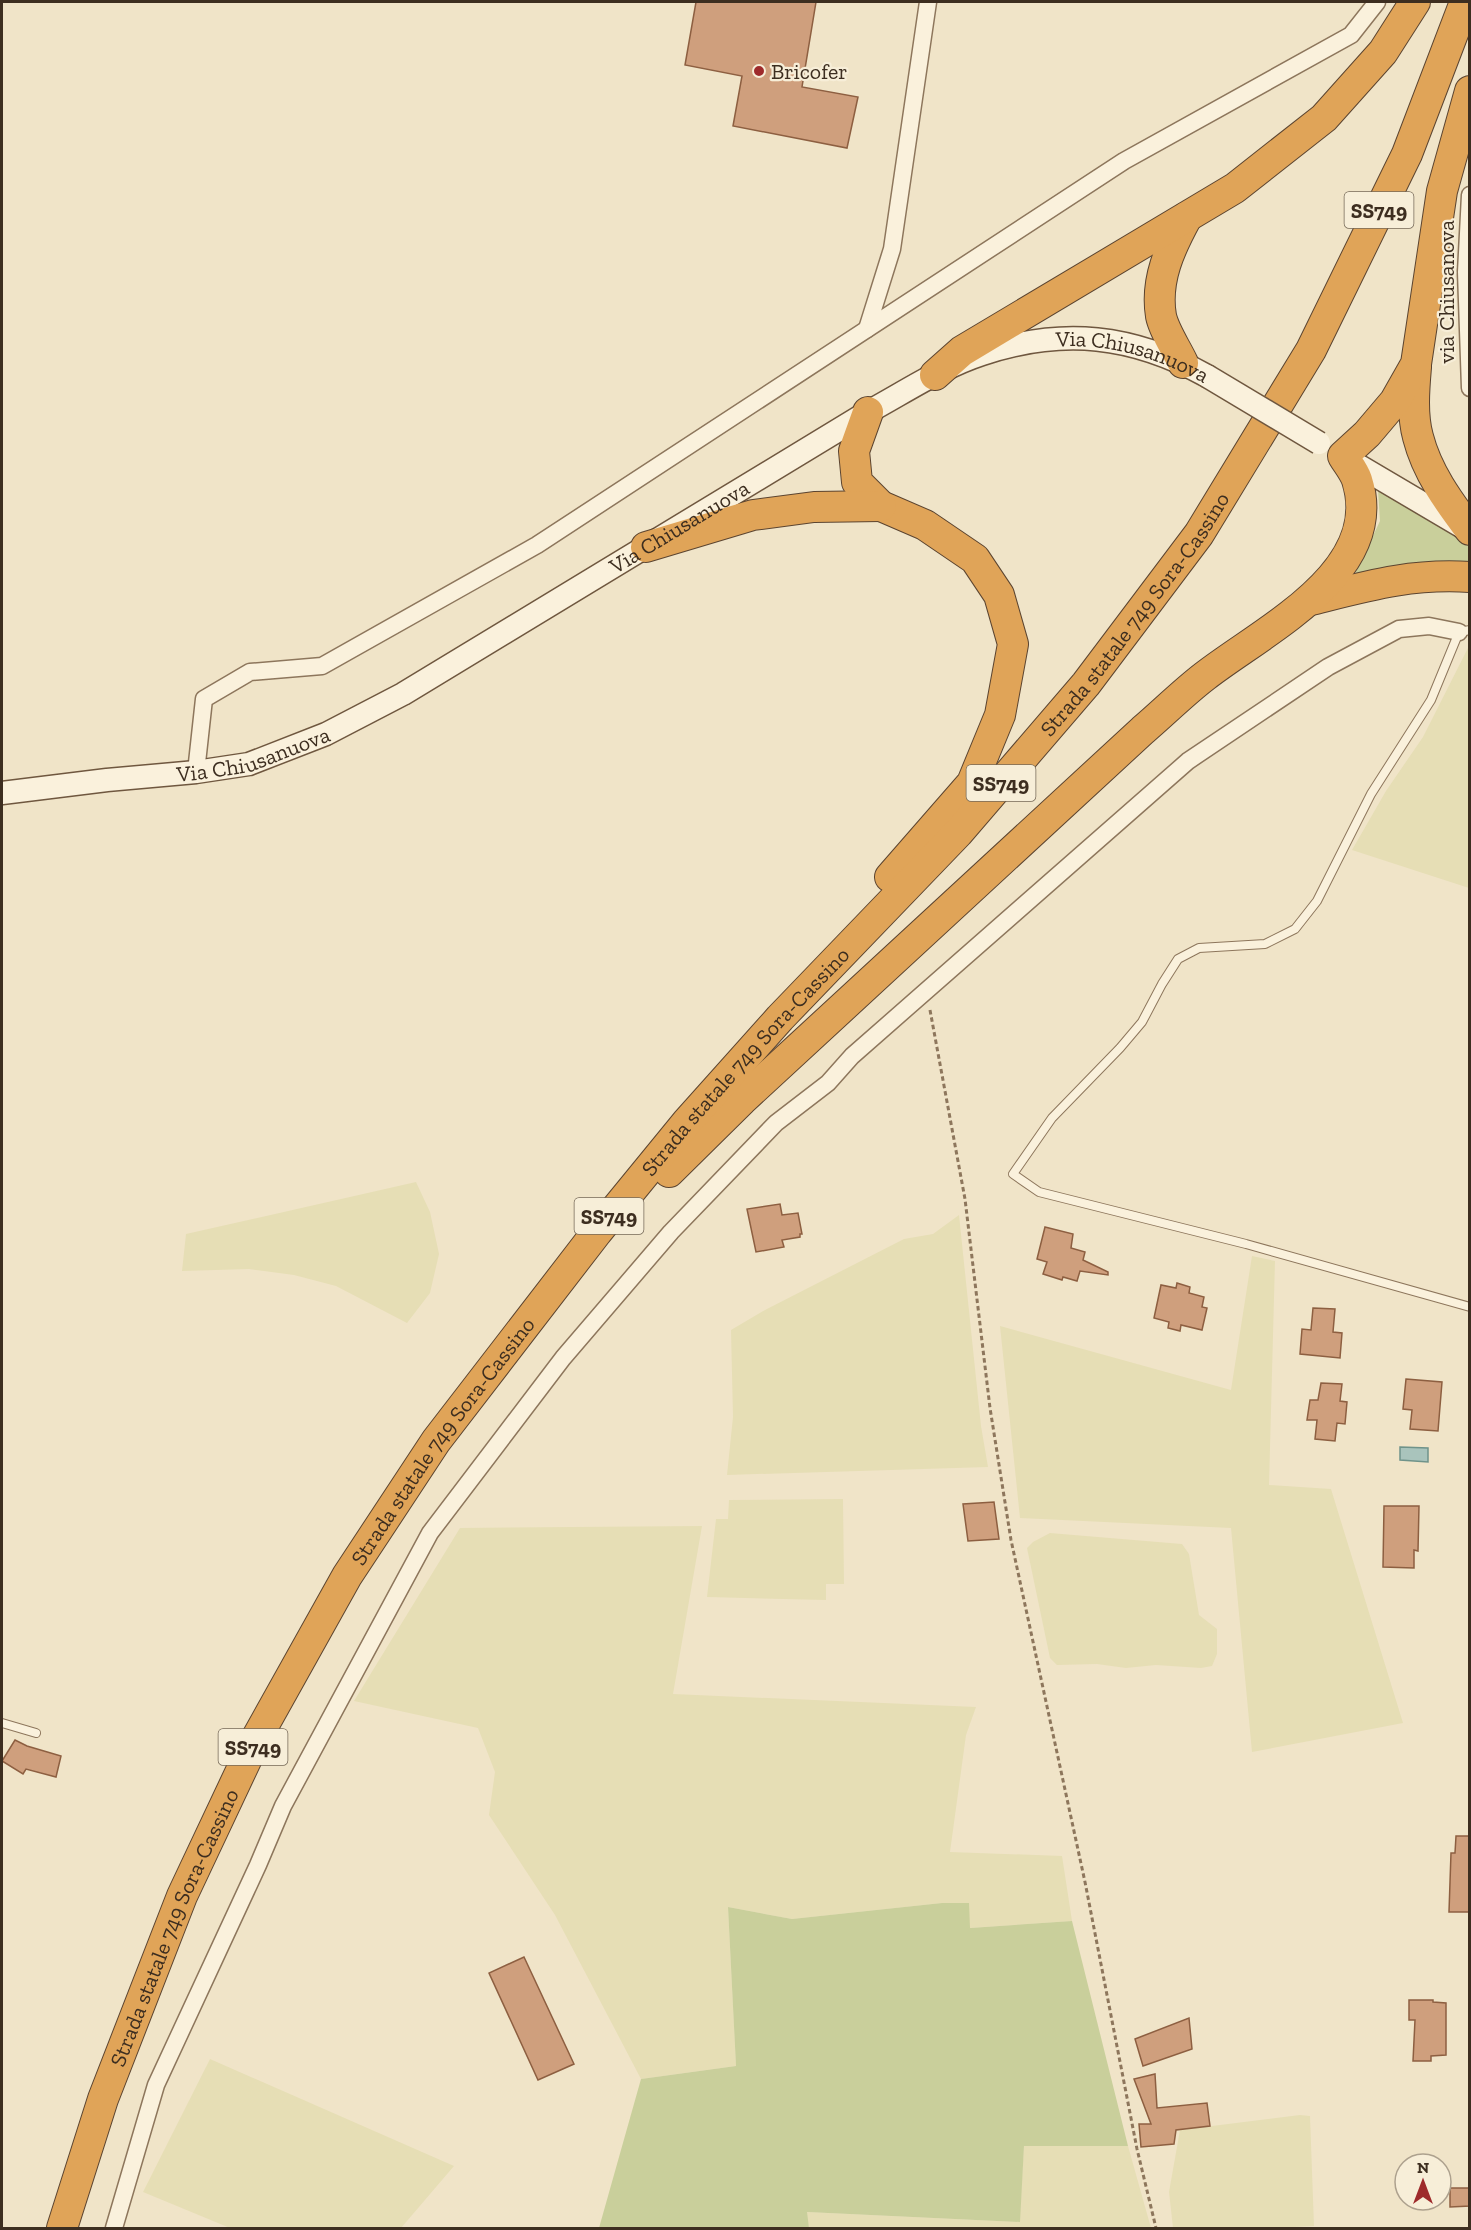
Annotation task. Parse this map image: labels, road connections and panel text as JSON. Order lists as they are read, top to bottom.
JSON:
{
  "streets": {
    "highway": ["SS749", "Strada statale 749 Sora-Cassino"],
    "street": ["via Chiusanova", "Via Chiusanuova"]
  },
  "places": ["Bricofer"],
  "north": "top"
}
